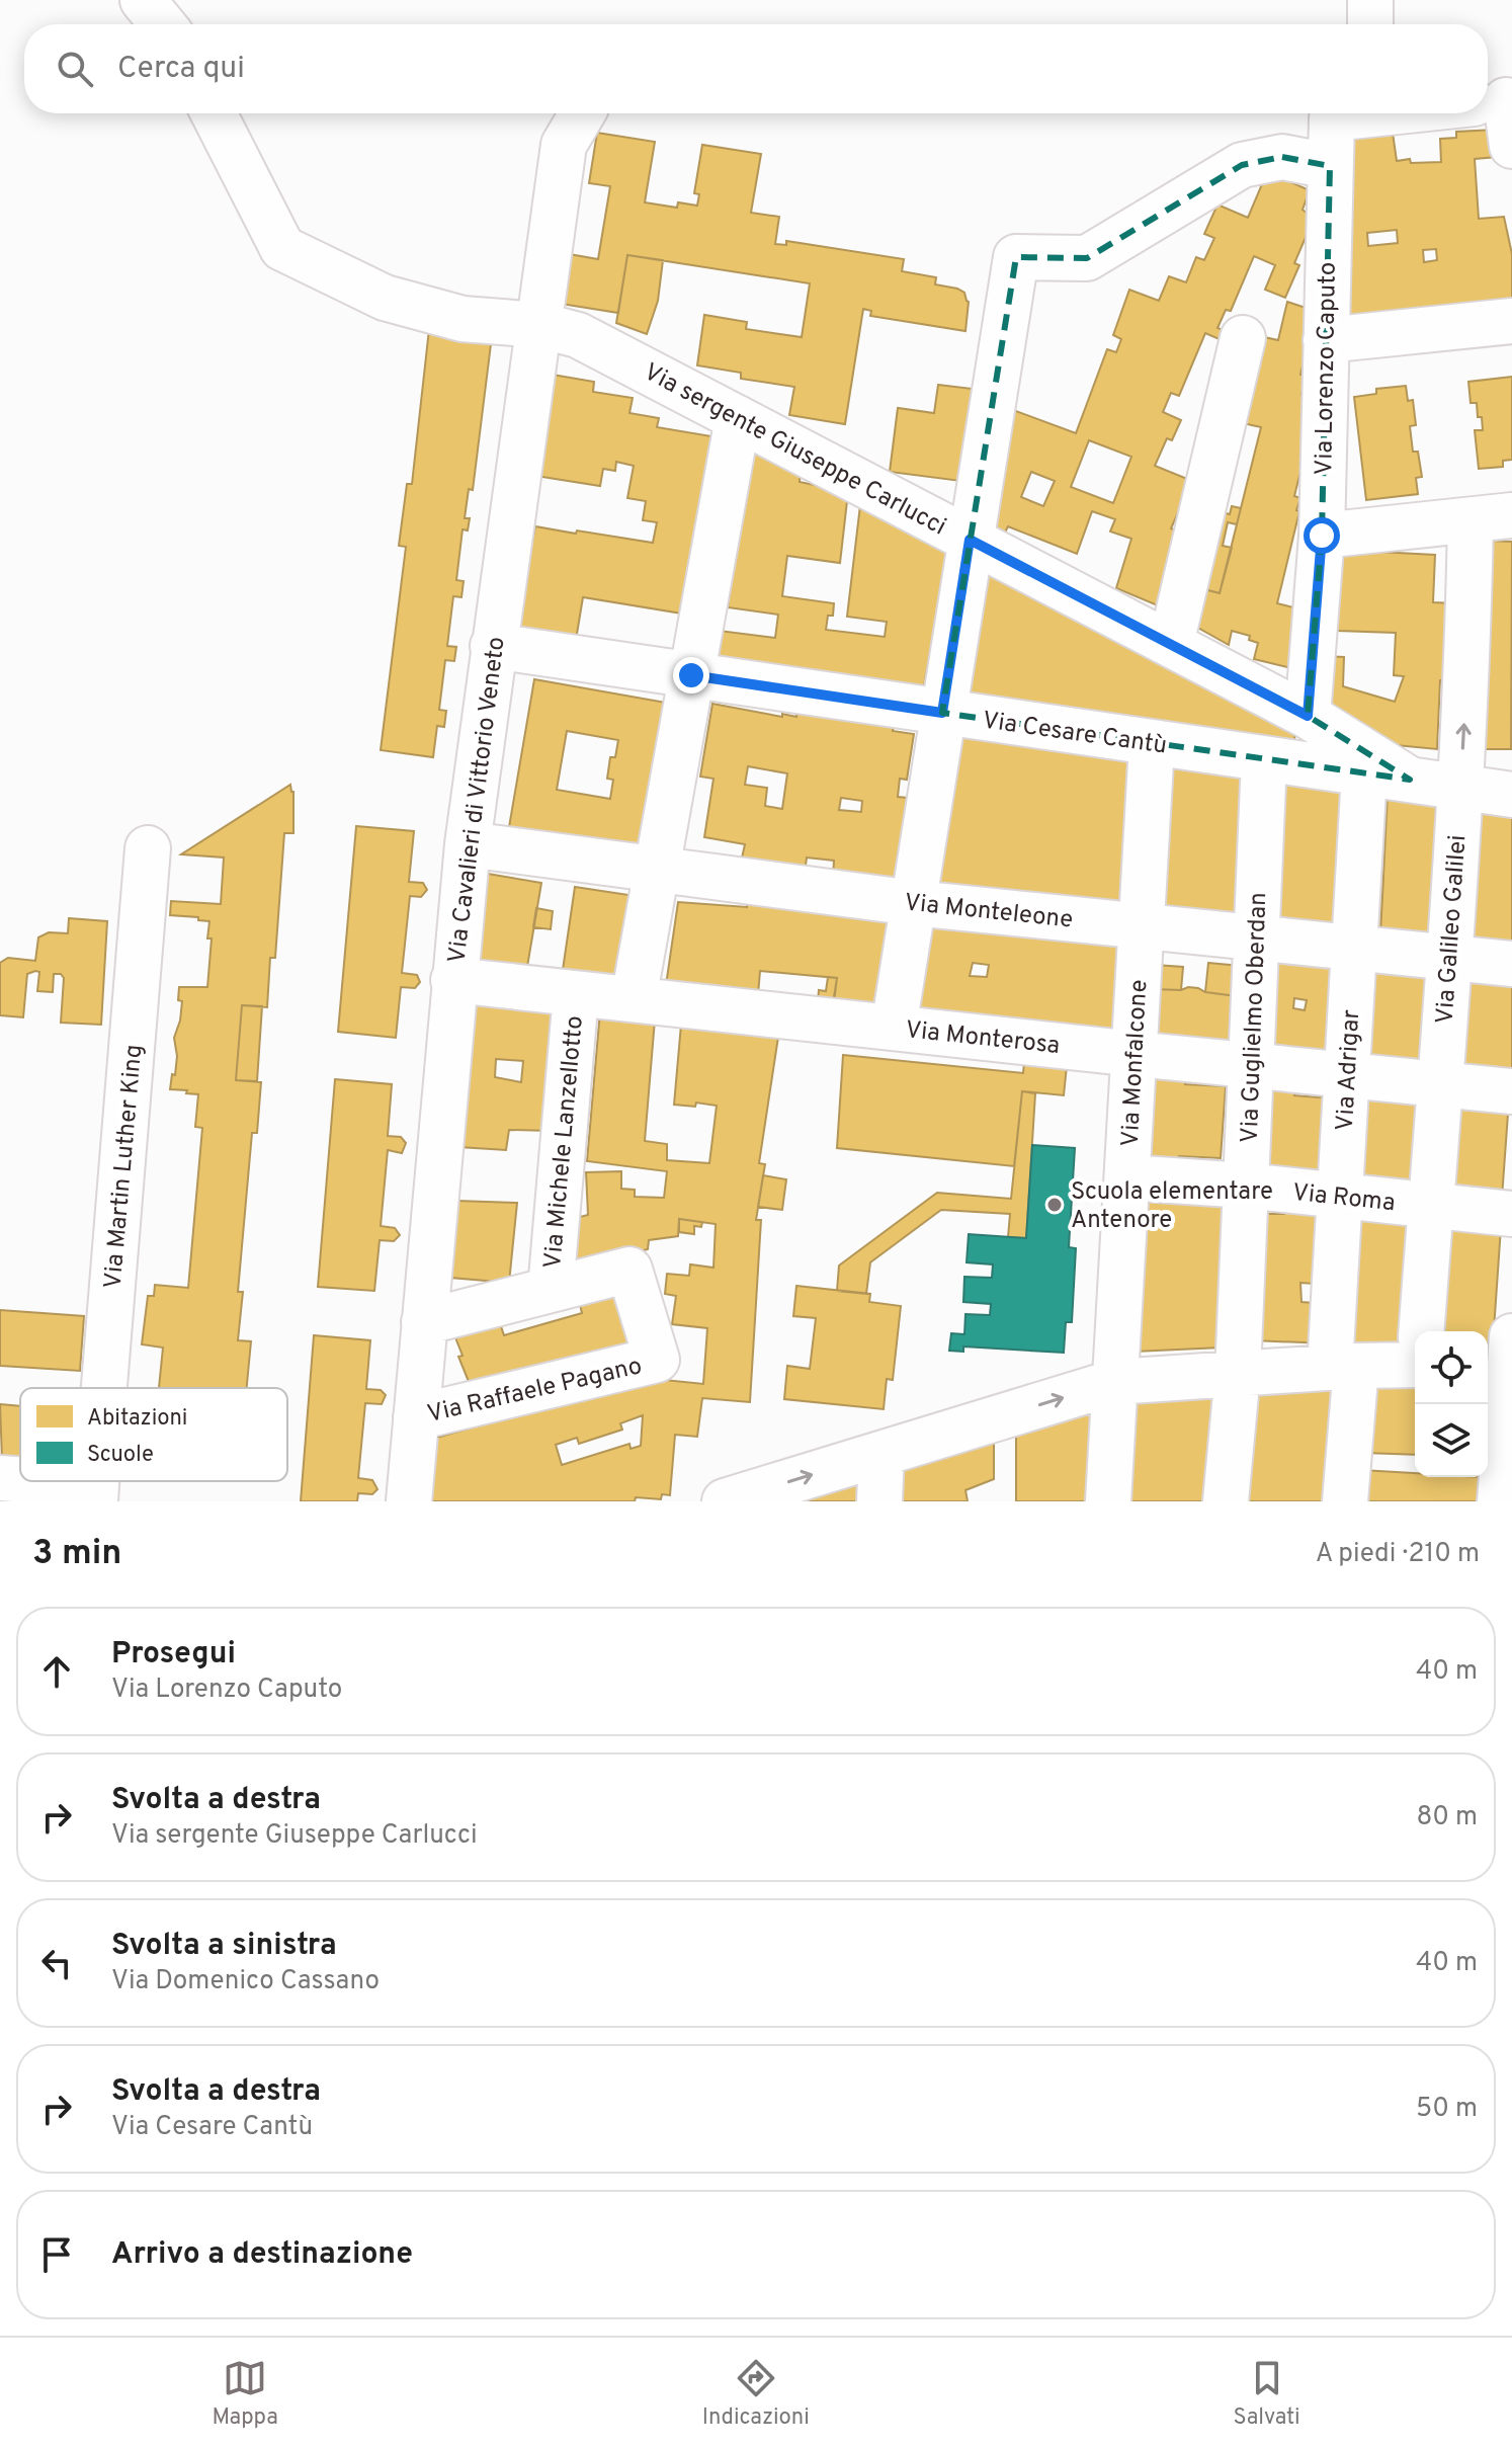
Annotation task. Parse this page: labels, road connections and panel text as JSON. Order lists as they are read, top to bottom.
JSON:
{
  "streets": {
    "street": [
      "Via Lorenzo Caputo",
      "Via sergente Giuseppe Carlucci",
      "Via Cesare Cantù",
      "Via Cavalieri di Vittorio Veneto",
      "Via Monteleone",
      "Via Galileo Galilei",
      "Via Guglielmo Oberdan",
      "Via Monterosa",
      "Via Monfalcone",
      "Via Adrigar",
      "Via Michele Lanzellotto",
      "Via Martin Luther King",
      "Via Roma",
      "Via Raffaele Pagano"
    ]
  },
  "crossings": [
    ["Via Lorenzo Caputo", "Via sergente Giuseppe Carlucci"],
    ["Via sergente Giuseppe Carlucci", "Via Cesare Cantù"],
    ["Via sergente Giuseppe Carlucci", "Via Cavalieri di Vittorio Veneto"],
    ["Via Cesare Cantù", "Via Cavalieri di Vittorio Veneto"],
    ["Via Cesare Cantù", "Via Galileo Galilei"],
    ["Via Cesare Cantù", "Via Guglielmo Oberdan"],
    ["Via Cesare Cantù", "Via Monfalcone"],
    ["Via Cesare Cantù", "Via Adrigar"],
    ["Via Cavalieri di Vittorio Veneto", "Via Monteleone"],
    ["Via Cavalieri di Vittorio Veneto", "Via Monterosa"],
    ["Via Cavalieri di Vittorio Veneto", "Via Raffaele Pagano"],
    ["Via Monteleone", "Via Galileo Galilei"],
    ["Via Monteleone", "Via Guglielmo Oberdan"],
    ["Via Monteleone", "Via Monfalcone"],
    ["Via Monteleone", "Via Adrigar"],
    ["Via Galileo Galilei", "Via Monterosa"],
    ["Via Galileo Galilei", "Via Roma"],
    ["Via Guglielmo Oberdan", "Via Monterosa"],
    ["Via Guglielmo Oberdan", "Via Roma"],
    ["Via Monterosa", "Via Monfalcone"],
    ["Via Monterosa", "Via Adrigar"],
    ["Via Monterosa", "Via Michele Lanzellotto"],
    ["Via Monfalcone", "Via Roma"],
    ["Via Adrigar", "Via Roma"],
    ["Via Michele Lanzellotto", "Via Raffaele Pagano"]
  ],
  "places": ["Scuola elementare Antenore"],
  "legend": ["Abitazioni", "Scuole"],
  "page": {
    "search": "Cerca qui",
    "heading": ["3 min", "A piedi · 210 m"],
    "list": [
      ["Prosegui", "Via Lorenzo Caputo", "40 m"],
      ["Svolta a destra", "Via sergente Giuseppe Carlucci", "80 m"],
      ["Svolta a sinistra", "Via Domenico Cassano", "40 m"],
      ["Svolta a destra", "Via Cesare Cantù", "50 m"],
      "Arrivo a destinazione"
    ],
    "nav": ["Mappa", "Indicazioni", "Salvati"]
  }
}
